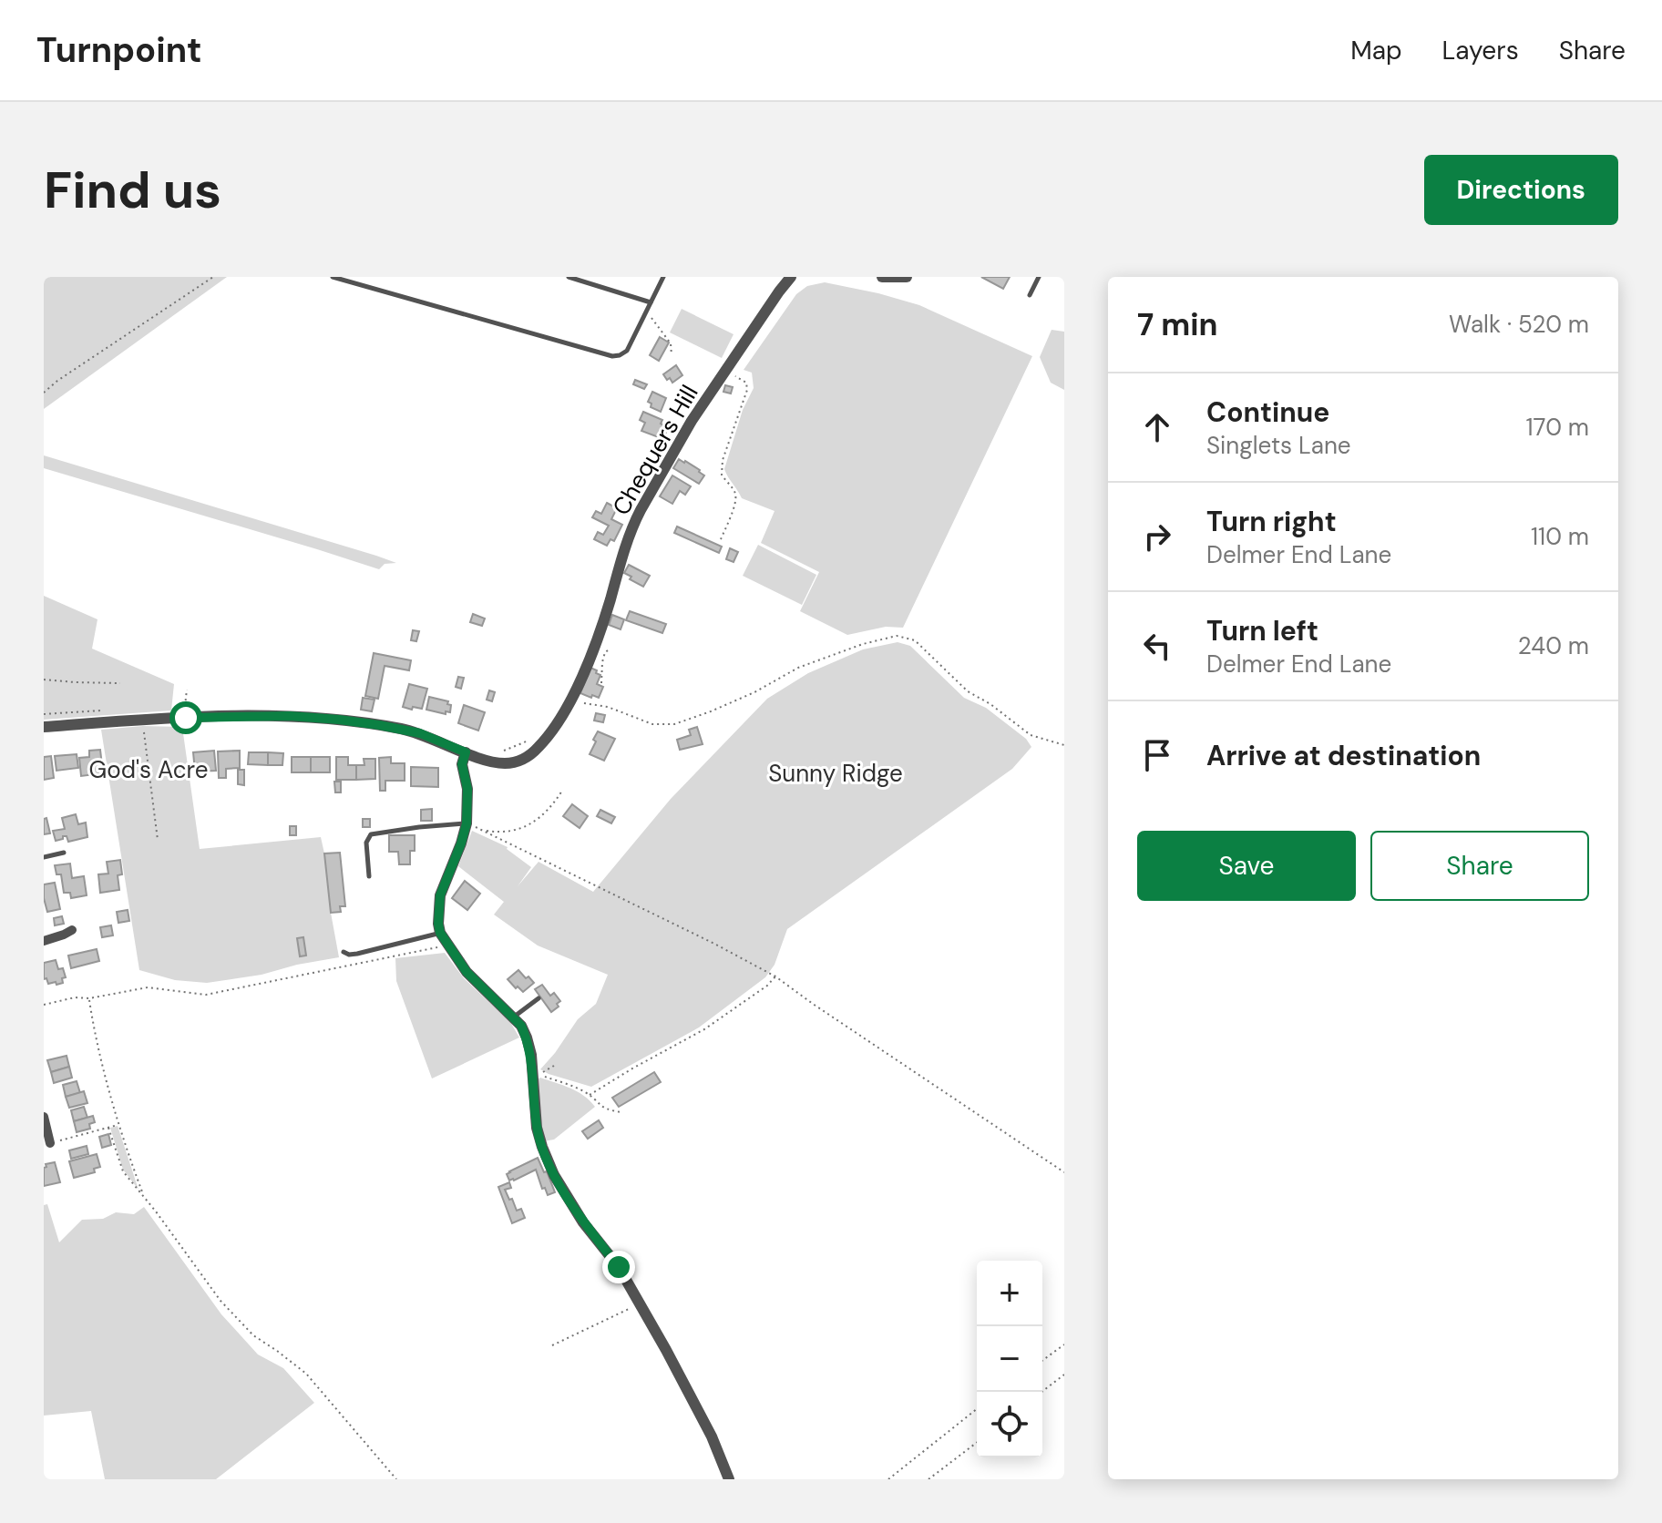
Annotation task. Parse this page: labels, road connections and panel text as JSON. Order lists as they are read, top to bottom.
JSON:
{
  "streets": {
    "street": ["Chequers Hill"]
  },
  "parks": ["God's Acre", "Sunny Ridge"],
  "page": {
    "header": "Turnpoint",
    "nav": ["Map", "Layers", "Share"],
    "buttons": [
      "Directions",
      ["Save", "Share"]
    ],
    "title": "Find us",
    "heading": ["7 min", "Walk · 520 m"],
    "list": [
      ["Continue", "Singlets Lane", "170 m"],
      ["Turn right", "Delmer End Lane", "110 m"],
      ["Turn left", "Delmer End Lane", "240 m"],
      "Arrive at destination"
    ],
    "map_buttons": ["+", "−"]
  }
}
